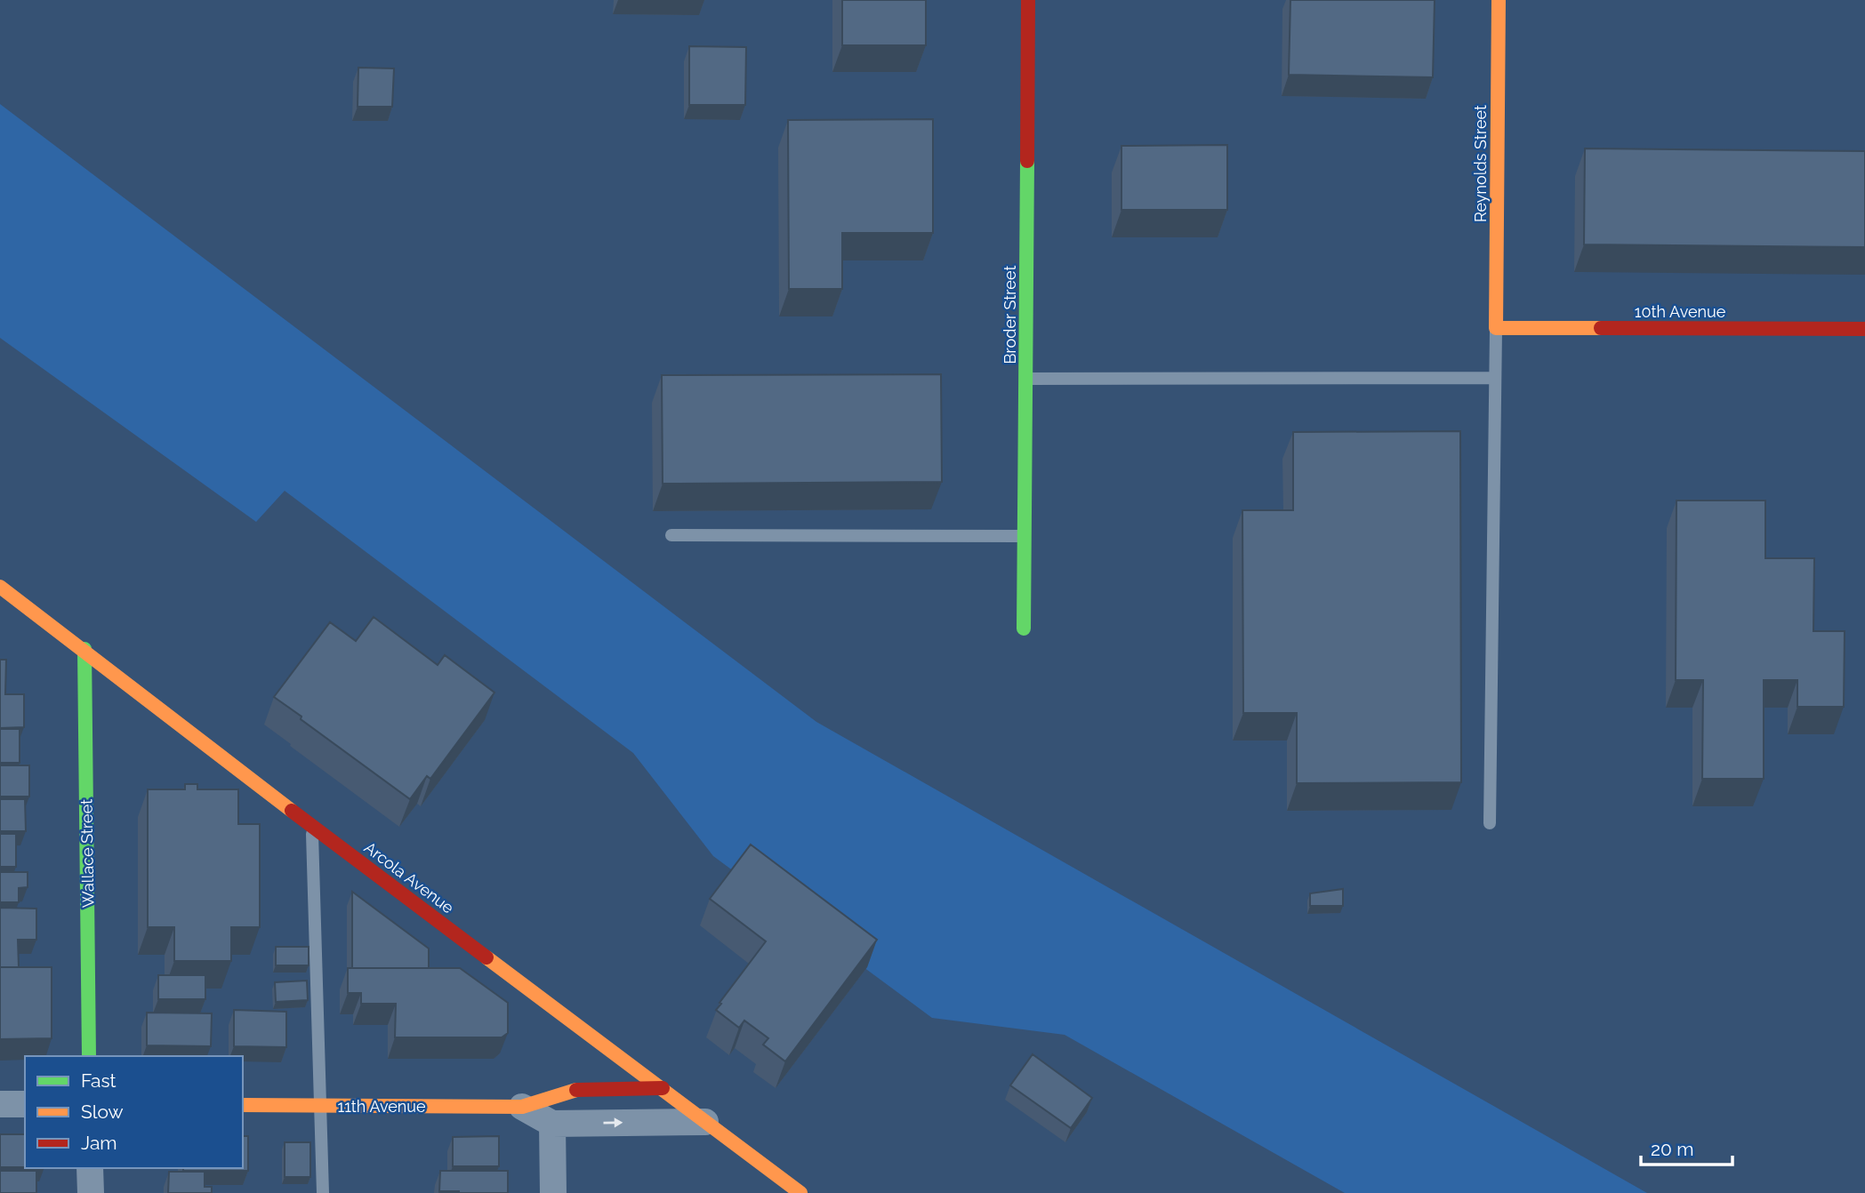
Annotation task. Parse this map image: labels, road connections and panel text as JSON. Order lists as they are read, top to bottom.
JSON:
{
  "streets": {
    "street": [
      "Reynolds Street",
      "10th Avenue",
      "Broder Street",
      "Wallace Street",
      "Arcola Avenue",
      "11th Avenue"
    ]
  },
  "crossings": [
    ["Reynolds Street", "10th Avenue"],
    ["Wallace Street", "Arcola Avenue"],
    ["Arcola Avenue", "11th Avenue"]
  ],
  "legend": ["Fast", "Slow", "Jam"],
  "scale_bar": "20 m"
}
